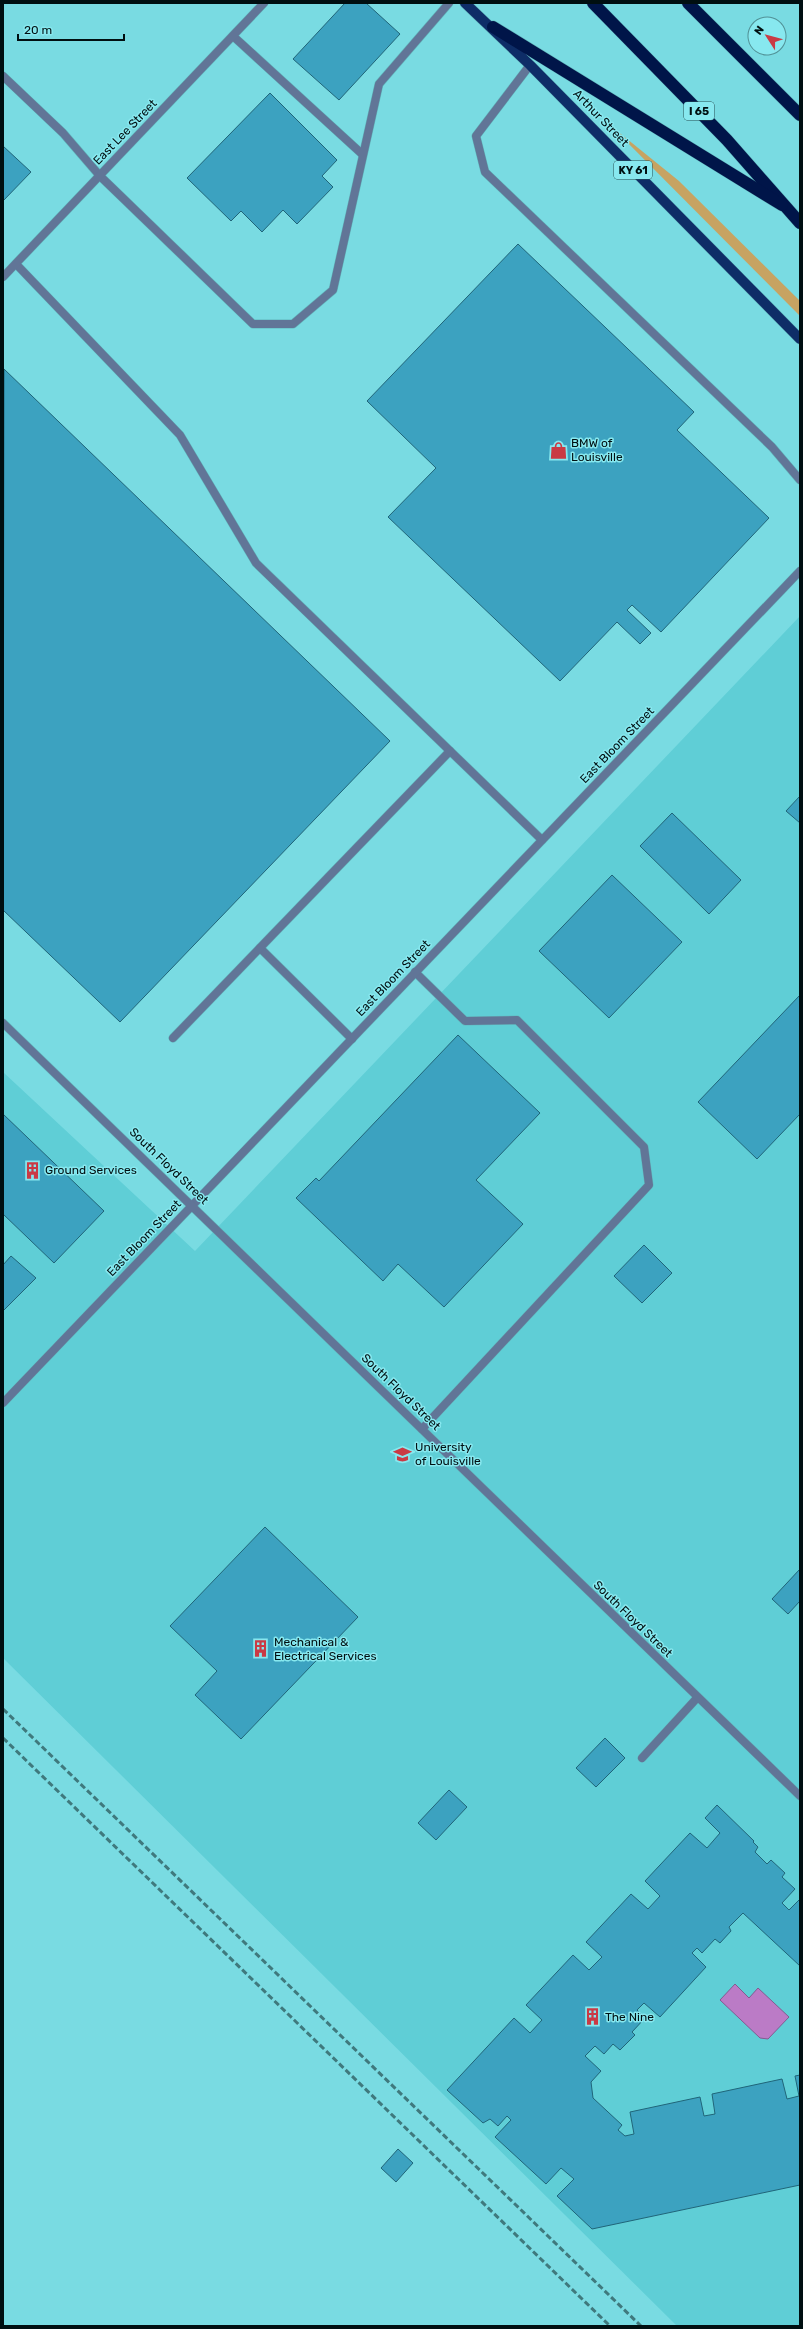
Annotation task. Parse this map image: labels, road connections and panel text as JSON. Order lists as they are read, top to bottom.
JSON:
{
  "streets": {
    "highway": ["I 65"],
    "main road": ["Arthur Street", "KY 61"],
    "street": ["East Lee Street", "East Bloom Street", "South Floyd Street"]
  },
  "crossings": [
    ["East Bloom Street", "South Floyd Street"]
  ],
  "places": {
    "shop": ["BMW of Louisville"],
    "building": ["Ground Services", "Mechanical & Electrical Services", "The Nine"],
    "school or university": ["University of Louisville"]
  },
  "scale_bar": "20 m",
  "north": "top left"
}
